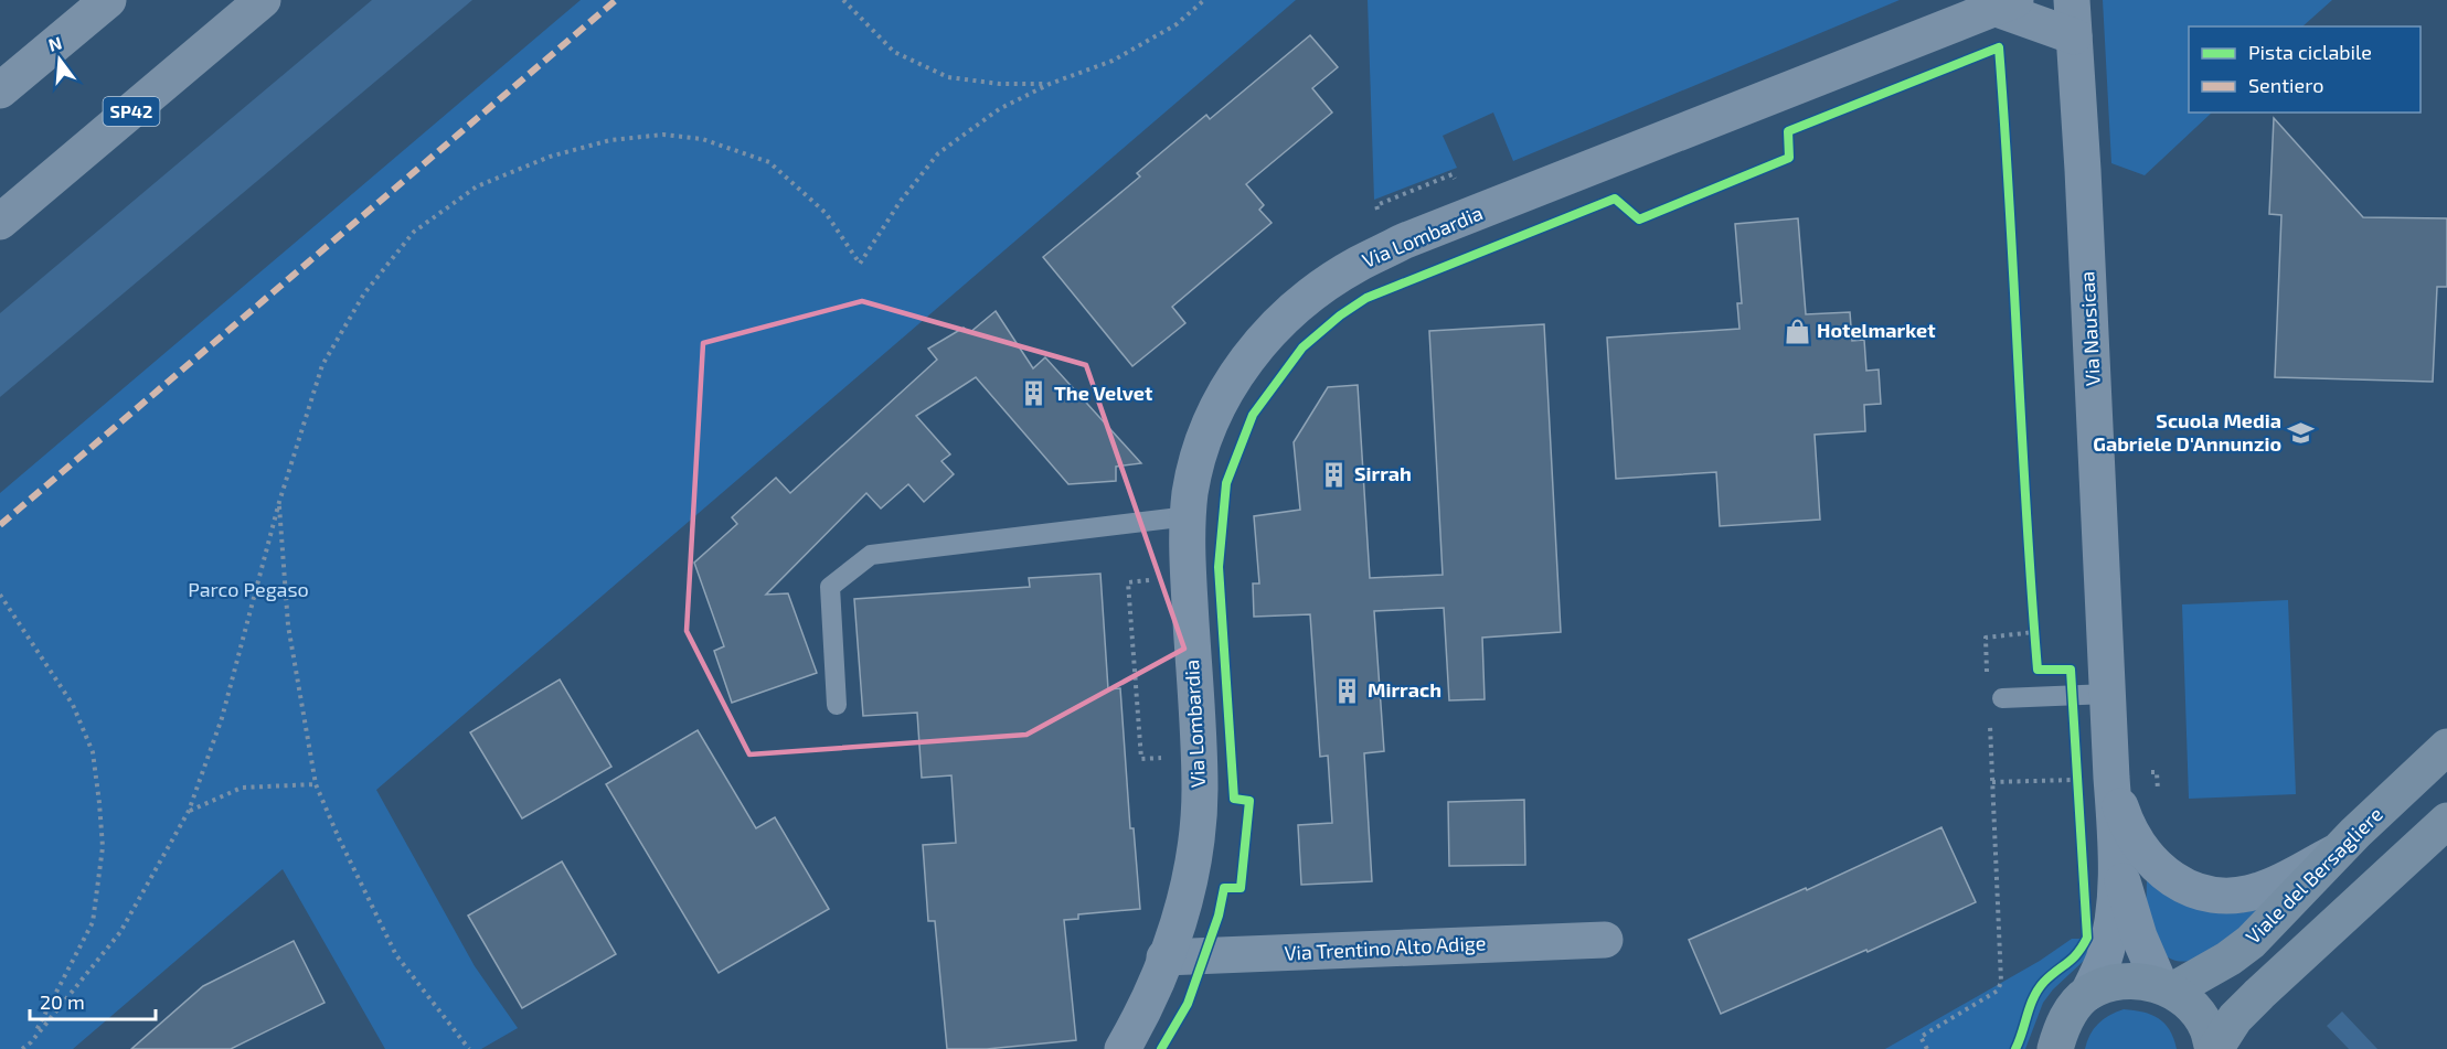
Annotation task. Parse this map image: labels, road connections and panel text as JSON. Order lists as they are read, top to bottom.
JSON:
{
  "streets": {
    "main road": ["SP42"],
    "street": [
      "Via Lombardia",
      "Via Nausicaa",
      "Viale del Bersagliere",
      "Via Trentino Alto Adige"
    ]
  },
  "crossings": [
    ["Via Lombardia", "Via Nausicaa"],
    ["Via Lombardia", "Via Trentino Alto Adige"],
    ["Via Nausicaa", "Viale del Bersagliere"]
  ],
  "parks": ["Parco Pegaso"],
  "places": {
    "shop": ["Hotelmarket"],
    "building": ["The Velvet", "Sirrah", "Mirrach"],
    "school or university": ["Scuola Media Gabriele D'Annunzio"]
  },
  "legend": ["Pista ciclabile", "Sentiero"],
  "scale_bar": "20 m",
  "north": "top"
}
